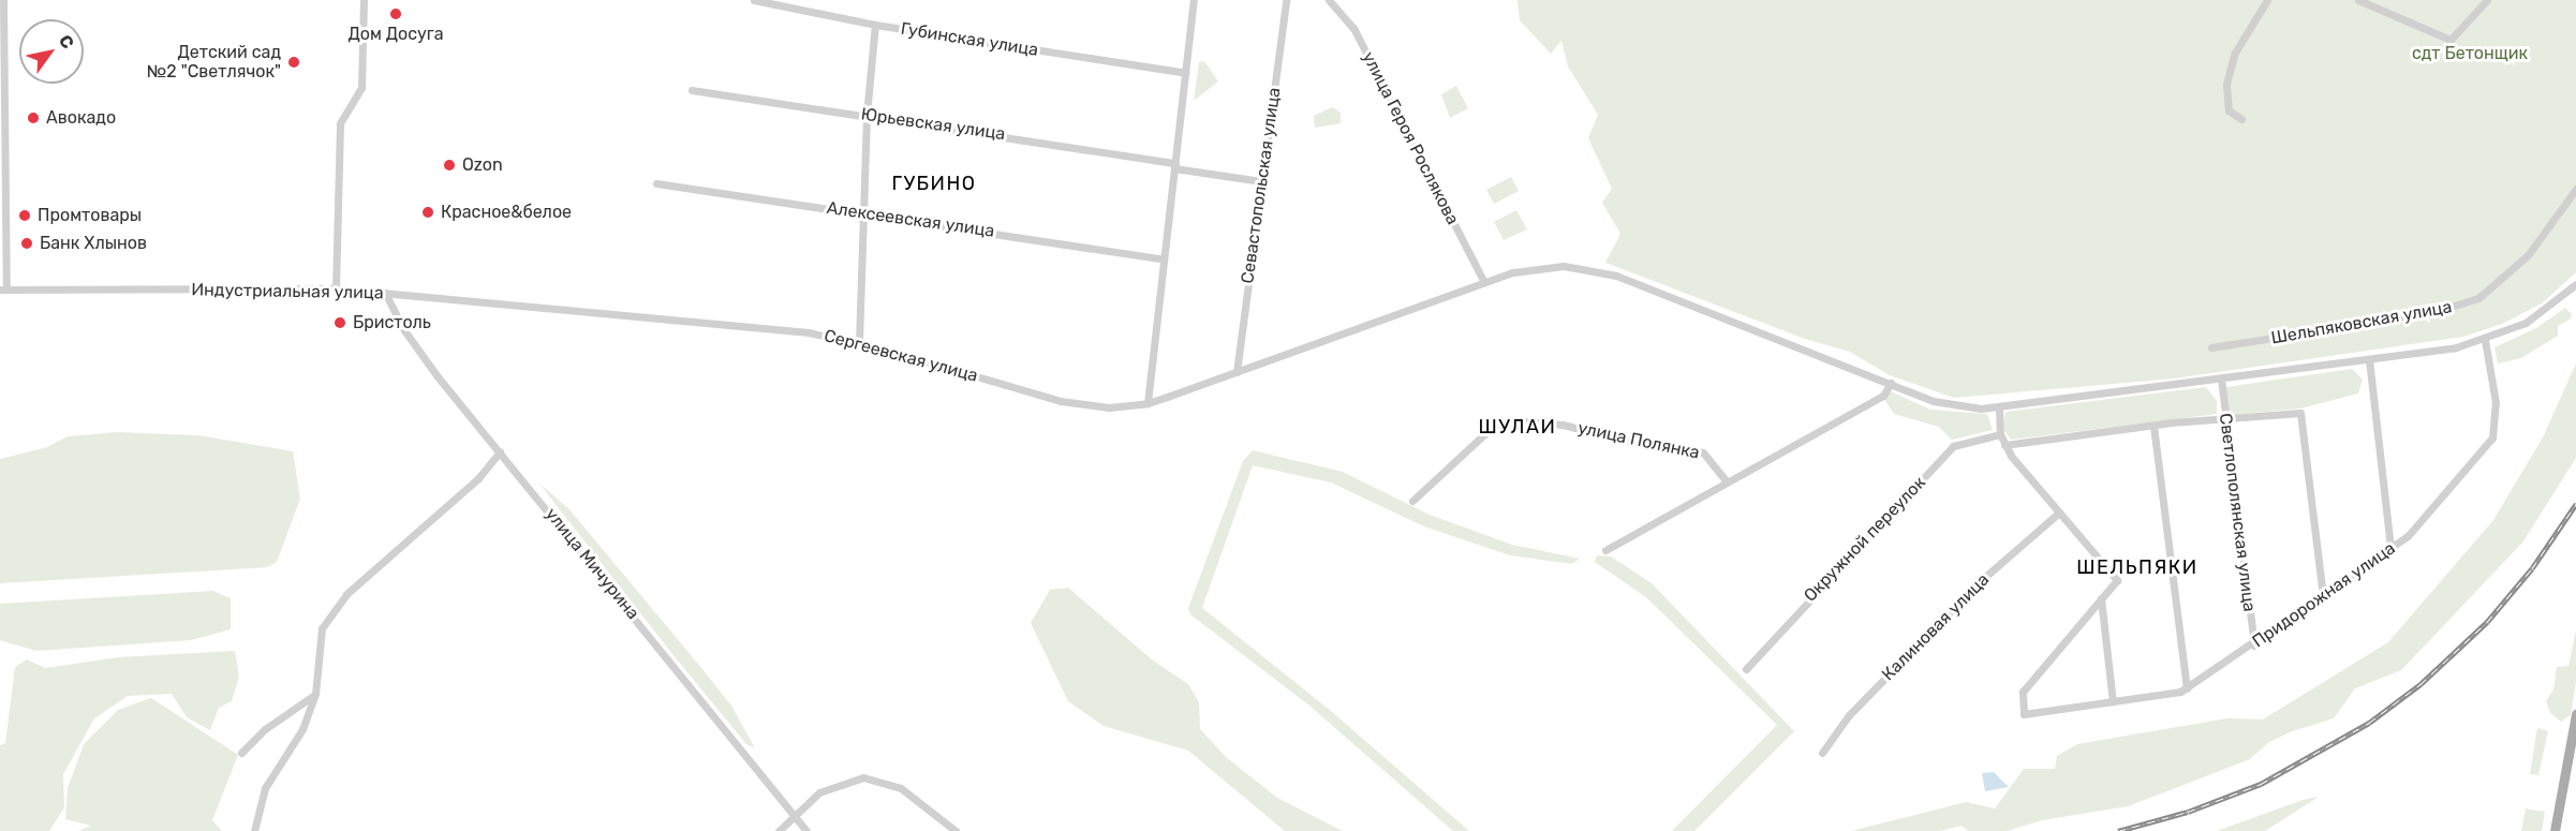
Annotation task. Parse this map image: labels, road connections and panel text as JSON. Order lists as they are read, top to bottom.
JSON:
{
  "streets": {
    "street": [
      "Губинская улица",
      "Юрьевская улица",
      "улица Героя Рослякова",
      "Севастопольская улица",
      "Алексеевская улица",
      "Индустриальная улица",
      "Шельпяковская улица",
      "Сергеевская улица",
      "улица Полянка",
      "Светлополянская улица",
      "Окружной переулок",
      "улица Мичурина",
      "Придорожная улица",
      "Калиновая улица"
    ]
  },
  "crossings": [
    ["Юрьевская улица", "Севастопольская улица"],
    ["улица Героя Рослякова", "Сергеевская улица"],
    ["Севастопольская улица", "Сергеевская улица"],
    ["Индустриальная улица", "Сергеевская улица"],
    ["Индустриальная улица", "улица Мичурина"],
    ["Сергеевская улица", "Светлополянская улица"],
    ["Сергеевская улица", "Придорожная улица"],
    ["Светлополянская улица", "Придорожная улица"]
  ],
  "districts": ["ГУБИНО", "ШУЛАИ", "ШЕЛЬПЯКИ"],
  "parks": ["сдт Бетонщик"],
  "places": [
    "Дом Досуга",
    "Детский сад №2 \"Светлячок\"",
    "Авокадо",
    "Ozon",
    "Красное&белое",
    "Промтовары",
    "Банк Хлынов",
    "Бристоль"
  ],
  "north": "top right"
}
